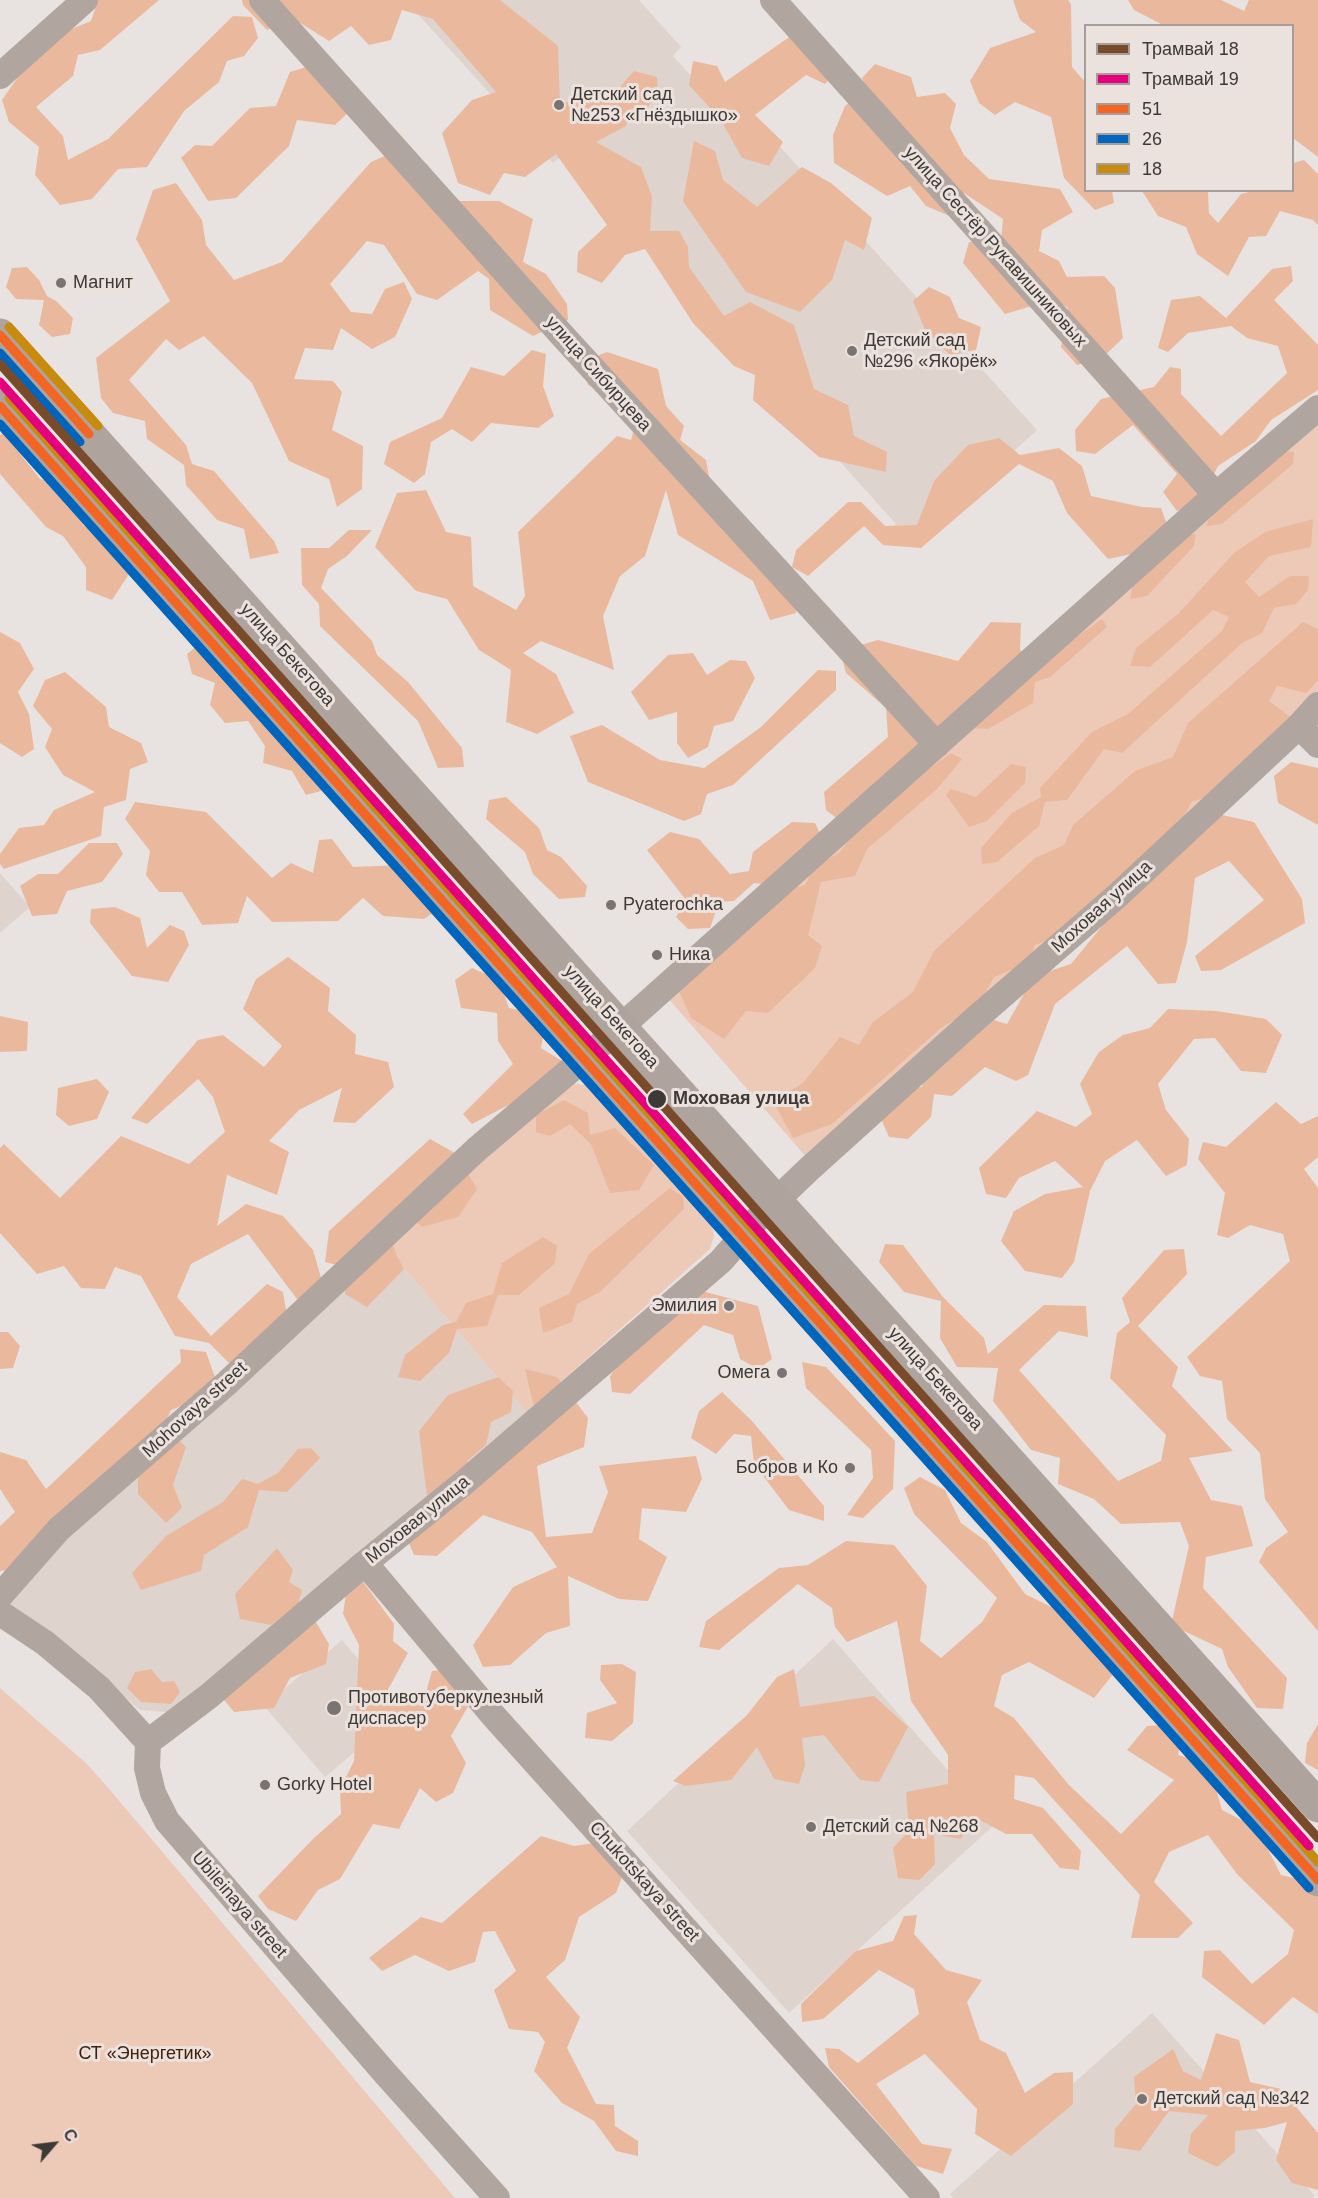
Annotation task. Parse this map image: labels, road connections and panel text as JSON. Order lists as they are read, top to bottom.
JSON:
{
  "streets": {
    "main road": ["улица Бекетова"],
    "street": [
      "улица Сестёр Рукавишниковых",
      "улица Сибирцева",
      "Моховая улица",
      "Chukotskaya street",
      "Ubileinaya street"
    ]
  },
  "crossings": [
    ["улица Бекетова", "Моховая улица"],
    ["Моховая улица", "Chukotskaya street"],
    ["Моховая улица", "Ubileinaya street"]
  ],
  "parks": ["СТ «Энергетик»"],
  "places": [
    "Детский сад №253 «Гнёздышко»",
    "Магнит",
    "Детский сад №296 «Якорёк»",
    "Pyaterochka",
    "Ника",
    "Моховая улица",
    "Эмилия",
    "Омега",
    "Бобров и Ко",
    "Противотуберкулезный диспасер",
    "Gorky Hotel",
    "Детский сад №268",
    "Детский сад №342"
  ],
  "lines": [
    "transit line 18",
    "transit line 51",
    "transit line 26",
    "tram line 18",
    "tram line 19"
  ],
  "legend": [
    "Трамвай 18",
    "Трамвай 19",
    "51",
    "26",
    "18"
  ],
  "north": "top right"
}
